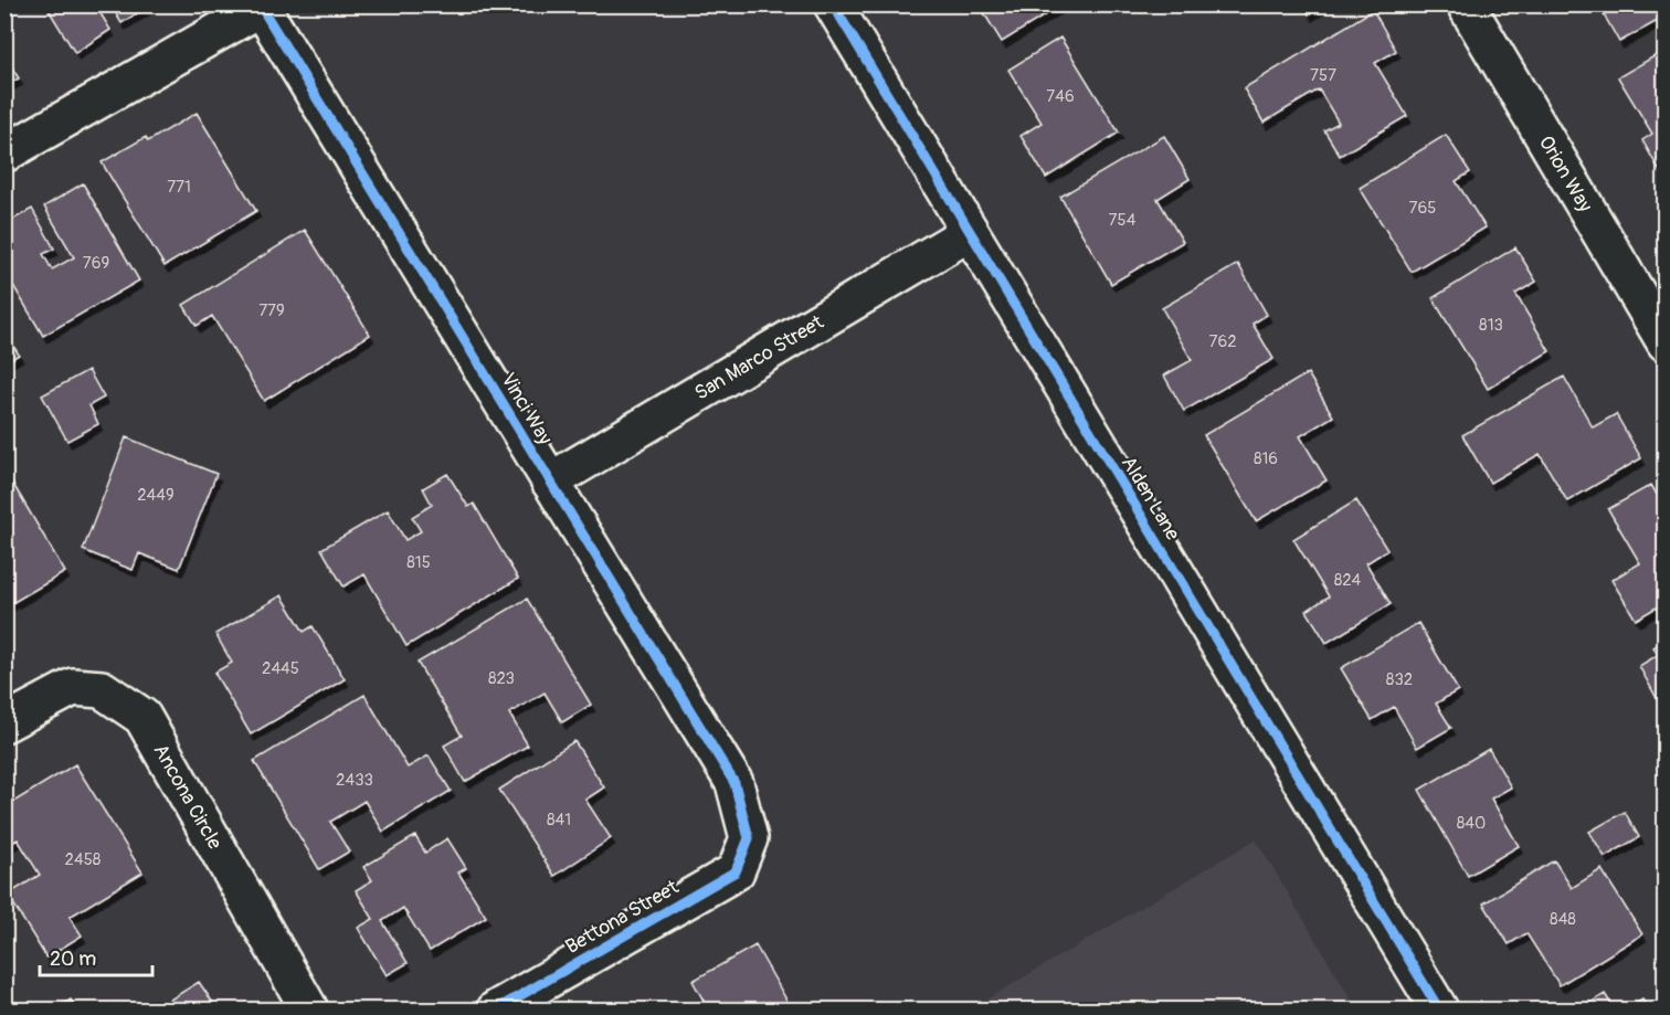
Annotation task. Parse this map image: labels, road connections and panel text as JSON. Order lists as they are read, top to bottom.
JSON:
{
  "streets": {
    "street": [
      "Orion Way",
      "San Marco Street",
      "Vinci Way",
      "Alden Lane",
      "Ancona Circle",
      "Bettona Street"
    ]
  },
  "crossings": [
    ["San Marco Street", "Vinci Way"],
    ["San Marco Street", "Alden Lane"],
    ["Vinci Way", "Bettona Street"]
  ],
  "house_numbers": [
    "757",
    "746",
    "771",
    "765",
    "754",
    "769",
    "779",
    "813",
    "762",
    "816",
    "2449",
    "815",
    "824",
    "2445",
    "823",
    "832",
    "2433",
    "841",
    "840",
    "2458",
    "848"
  ],
  "scale_bar": "20 m"
}
